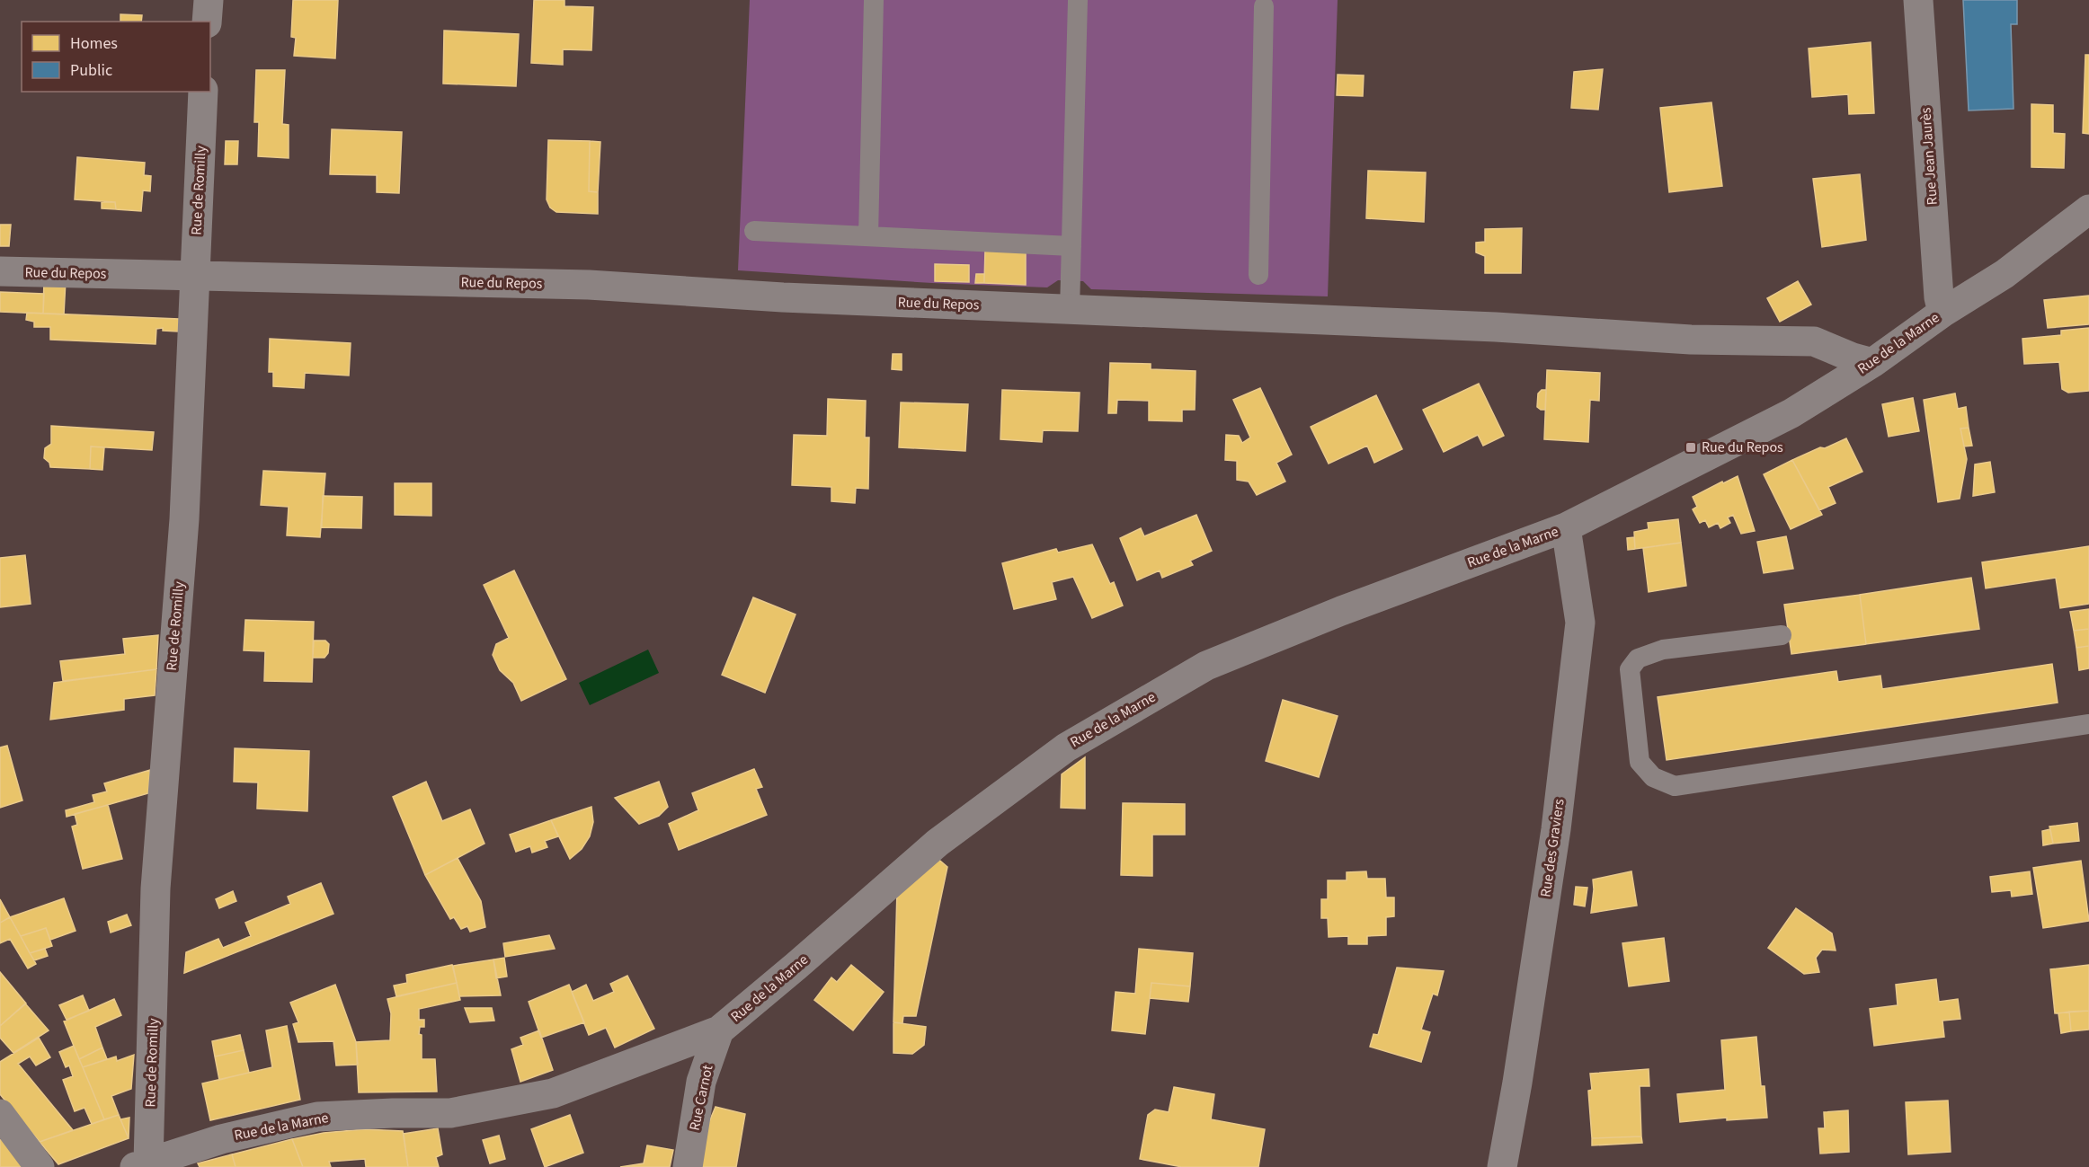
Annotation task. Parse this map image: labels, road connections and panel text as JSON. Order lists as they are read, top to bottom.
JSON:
{
  "streets": {
    "street": [
      "Rue Jean Jaurès",
      "Rue de Romilly",
      "Rue du Repos",
      "Rue de la Marne",
      "Rue des Graviers",
      "Rue Carnot"
    ]
  },
  "crossings": [
    ["Rue Jean Jaurès", "Rue de la Marne"],
    ["Rue de Romilly", "Rue du Repos"],
    ["Rue de Romilly", "Rue de la Marne"],
    ["Rue du Repos", "Rue de la Marne"],
    ["Rue de la Marne", "Rue des Graviers"],
    ["Rue de la Marne", "Rue Carnot"]
  ],
  "places": {
    "transit": ["Rue du Repos"]
  },
  "legend": ["Homes", "Public"]
}
